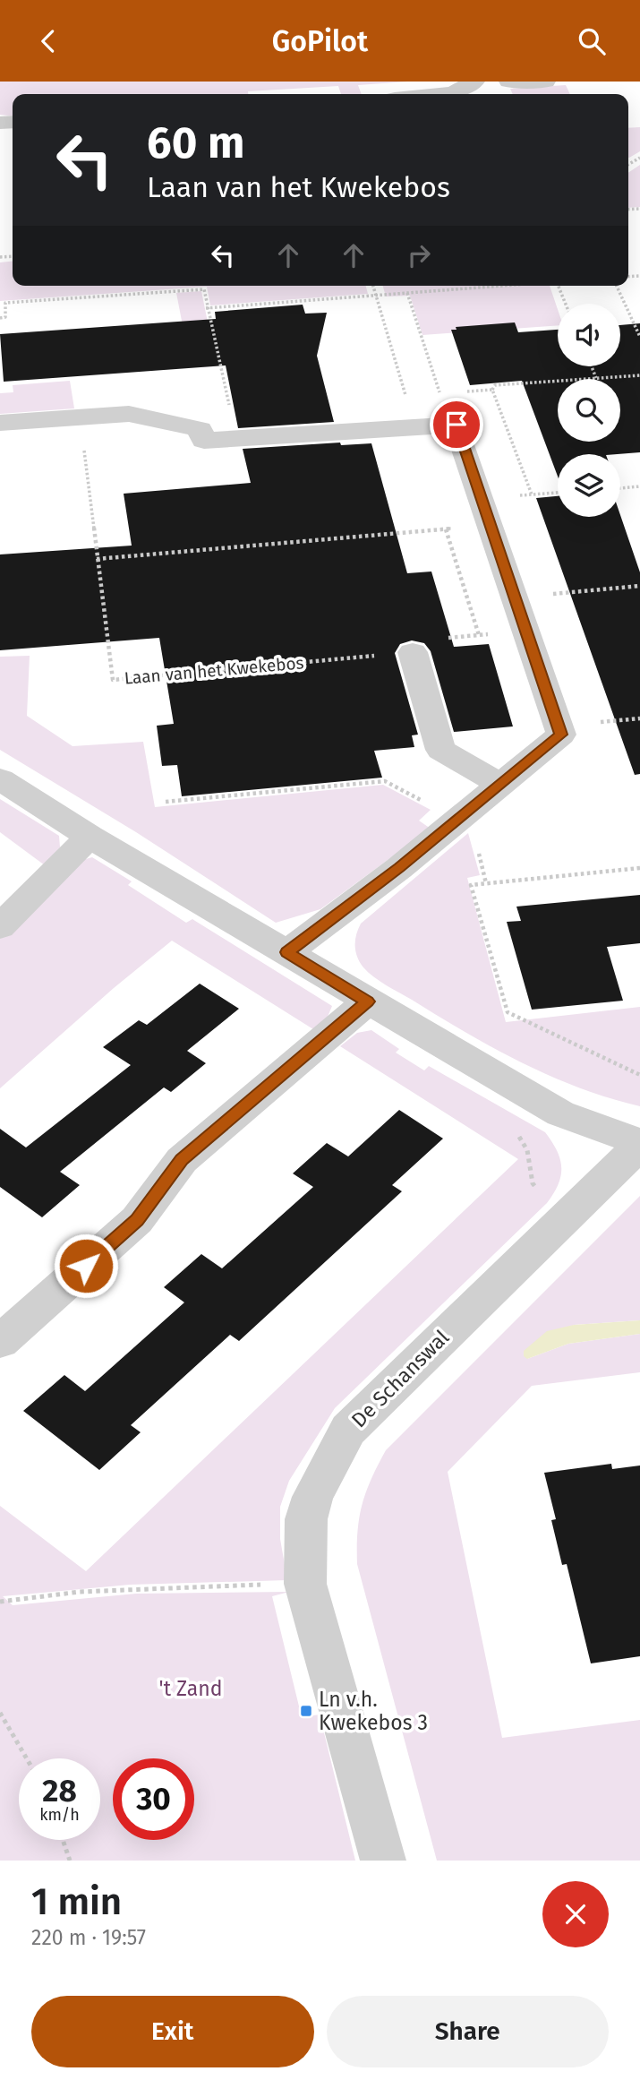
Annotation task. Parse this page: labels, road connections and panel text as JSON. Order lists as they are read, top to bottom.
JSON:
{
  "streets": {
    "street": ["De Schanswal"],
    "path": ["Laan van het Kwekebos"]
  },
  "parks": ["'t Zand"],
  "places": {
    "transit": ["Ln v.h. Kwekebos 3"]
  },
  "page": {
    "header": "GoPilot",
    "turn": ["60 m", "Laan van het Kwekebos"],
    "speed": "28 km/h",
    "limit": "30",
    "heading": ["1 min", "220 m · 19:57"],
    "buttons": ["Exit", "Share"]
  }
}
